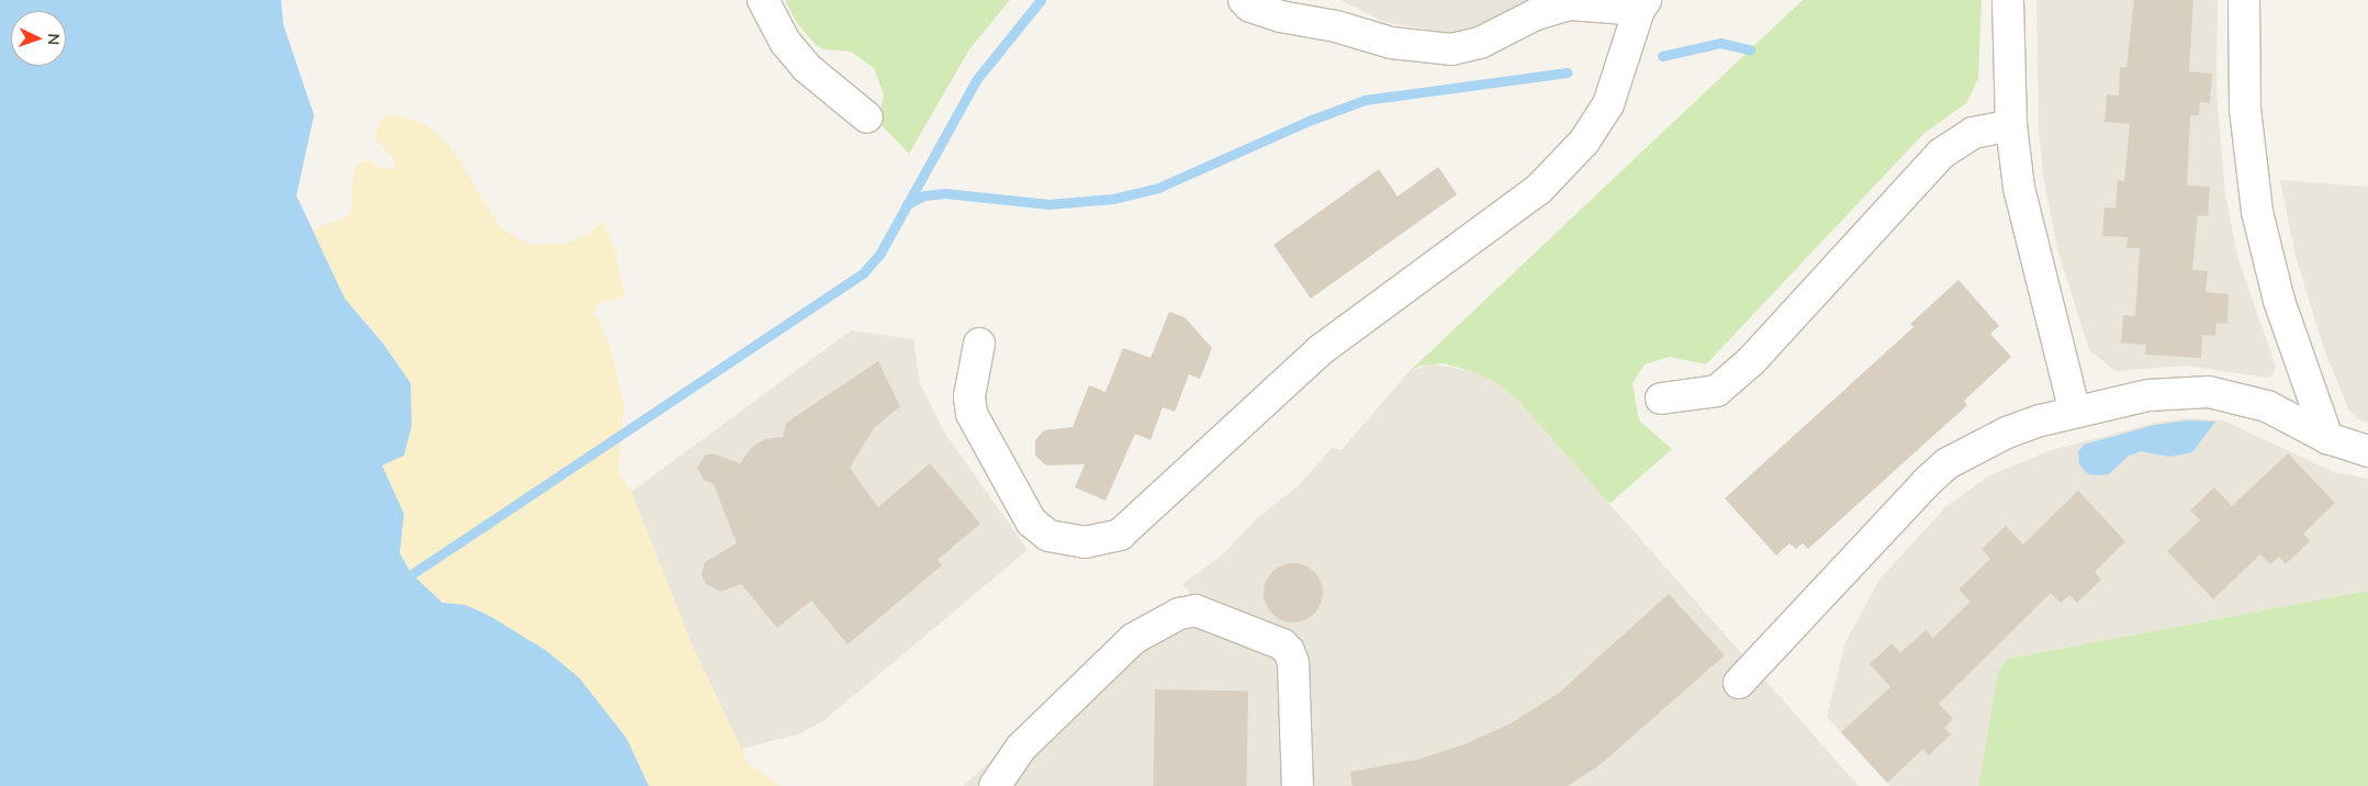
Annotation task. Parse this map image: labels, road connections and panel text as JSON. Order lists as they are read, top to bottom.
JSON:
{
  "north": "right"
}
